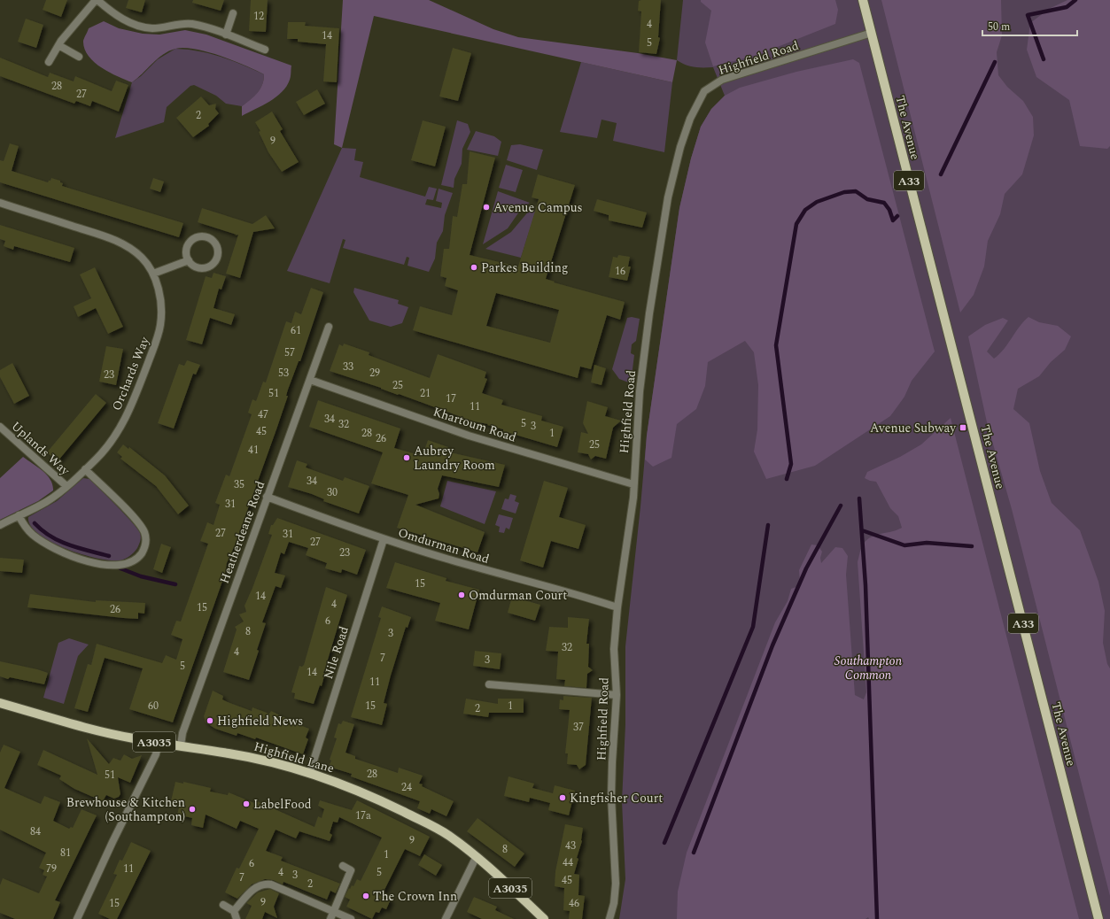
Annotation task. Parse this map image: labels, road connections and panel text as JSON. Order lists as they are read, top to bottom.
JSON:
{
  "streets": {
    "main road": [
      "The Avenue",
      "A33",
      "A3035",
      "Highfield Lane"
    ],
    "street": [
      "Highfield Road",
      "Orchards Way",
      "Khartoum Road",
      "Uplands Way",
      "Heatherdeane Road",
      "Omdurman Road",
      "Nile Road"
    ]
  },
  "crossings": [
    ["Highfield Road", "The Avenue"],
    ["Highfield Road", "Khartoum Road"],
    ["Highfield Road", "Omdurman Road"],
    ["Orchards Way", "Uplands Way"],
    ["Khartoum Road", "Heatherdeane Road"],
    ["Heatherdeane Road", "Omdurman Road"],
    ["Heatherdeane Road", "Highfield Lane"],
    ["Omdurman Road", "Nile Road"],
    ["Nile Road", "Highfield Lane"]
  ],
  "parks": ["Southampton Common"],
  "places": {
    "other": [
      "Avenue Campus",
      "Parkes Building",
      "Aubrey Laundry Room",
      "Omdurman Court",
      "Highfield News",
      "Kingfisher Court",
      "LabelFood",
      "Brewhouse & Kitchen (Southampton)",
      "The Crown Inn"
    ],
    "transit": ["Avenue Subway"]
  },
  "house_numbers": [
    "12",
    "4",
    "14",
    "5",
    "28",
    "27",
    "2",
    "9",
    "16",
    "61",
    "57",
    "33",
    "53",
    "29",
    "23",
    "25",
    "51",
    "21",
    "17",
    "11",
    "47",
    "34",
    "5",
    "32",
    "3",
    "45",
    "28",
    "1",
    "26",
    "25",
    "41",
    "34",
    "35",
    "30",
    "31",
    "27",
    "31",
    "27",
    "23",
    "15",
    "14",
    "4",
    "15",
    "26",
    "6",
    "8",
    "3",
    "32",
    "4",
    "7",
    "3",
    "5",
    "14",
    "11",
    "60",
    "15",
    "1",
    "2",
    "37",
    "28",
    "51",
    "24",
    "17a",
    "84",
    "9",
    "43",
    "8",
    "81",
    "1",
    "44",
    "6",
    "79",
    "11",
    "4",
    "5",
    "3",
    "7",
    "45",
    "2",
    "9",
    "15",
    "46"
  ],
  "scale_bar": "50 m"
}
